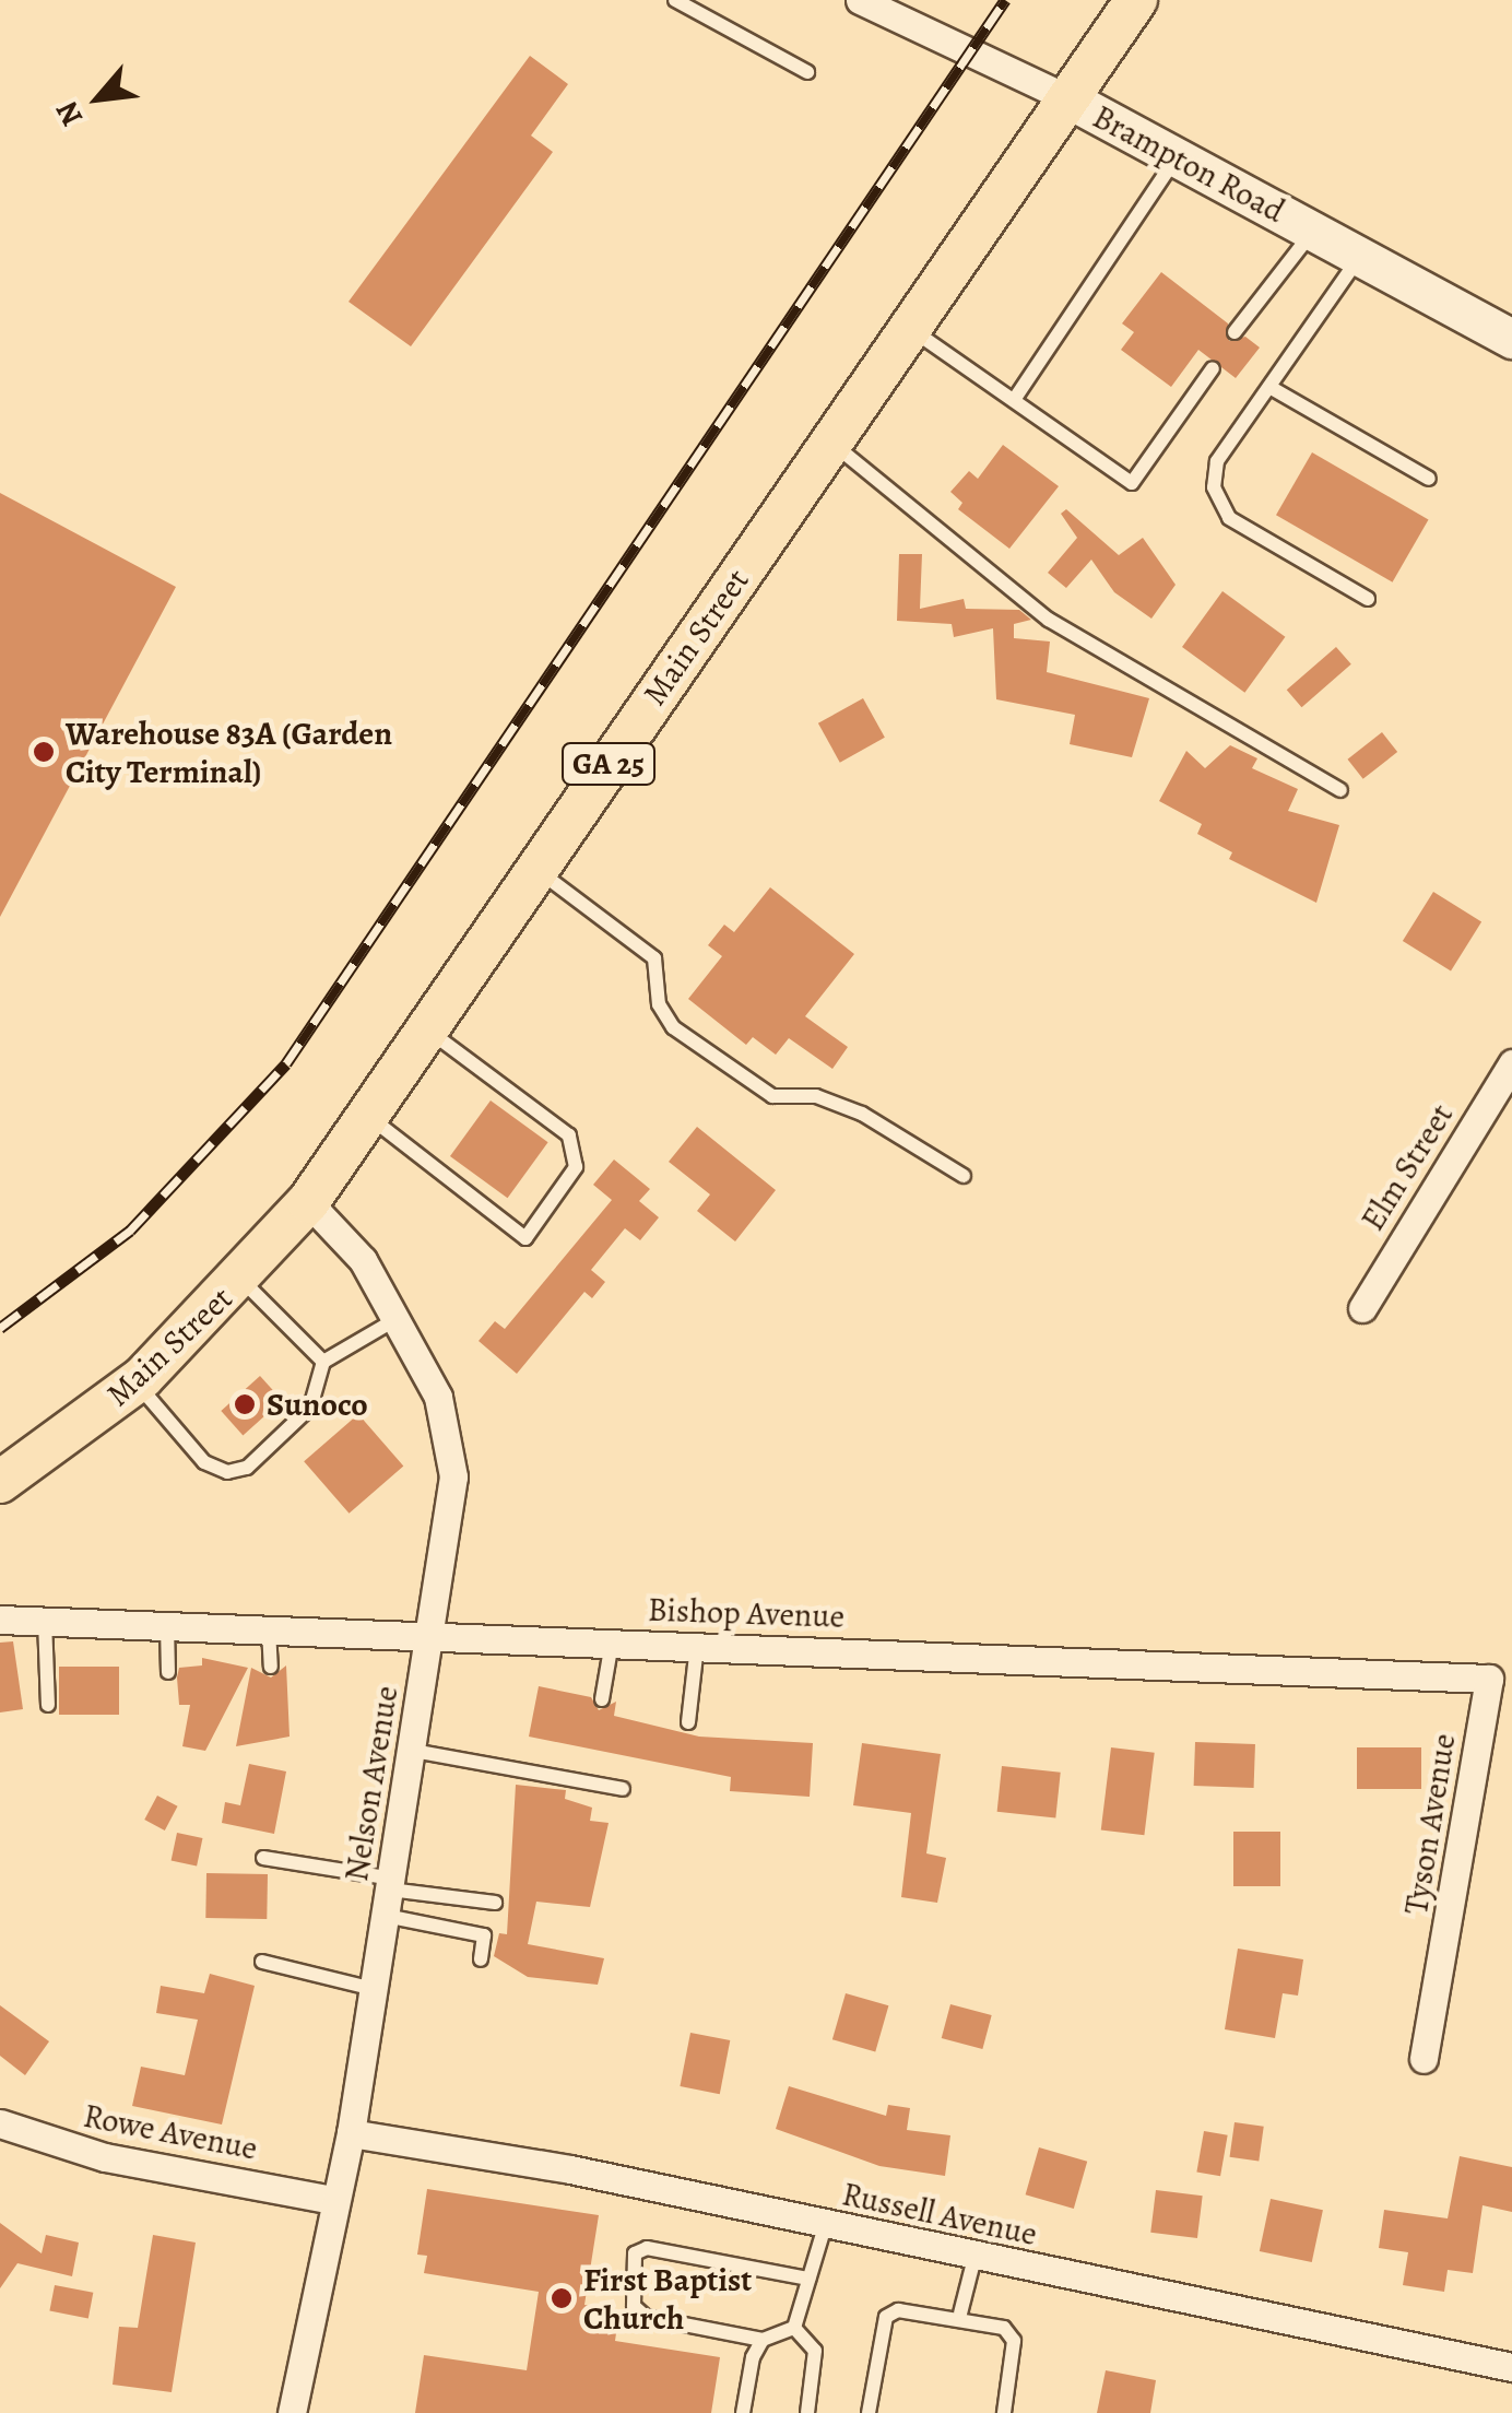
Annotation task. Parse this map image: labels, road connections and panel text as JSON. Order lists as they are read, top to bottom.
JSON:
{
  "streets": {
    "main road": ["Brampton Road", "Main Street", "GA 25"],
    "street": [
      "Elm Street",
      "Bishop Avenue",
      "Nelson Avenue",
      "Tyson Avenue",
      "Rowe Avenue",
      "Russell Avenue"
    ]
  },
  "crossings": [
    ["Brampton Road", "Main Street"],
    ["Main Street", "Nelson Avenue"],
    ["Bishop Avenue", "Nelson Avenue"],
    ["Bishop Avenue", "Tyson Avenue"],
    ["Nelson Avenue", "Rowe Avenue"],
    ["Nelson Avenue", "Russell Avenue"]
  ],
  "places": ["Warehouse 83A (Garden City Terminal)", "Sunoco", "First Baptist Church"],
  "north": "bottom left"
}
